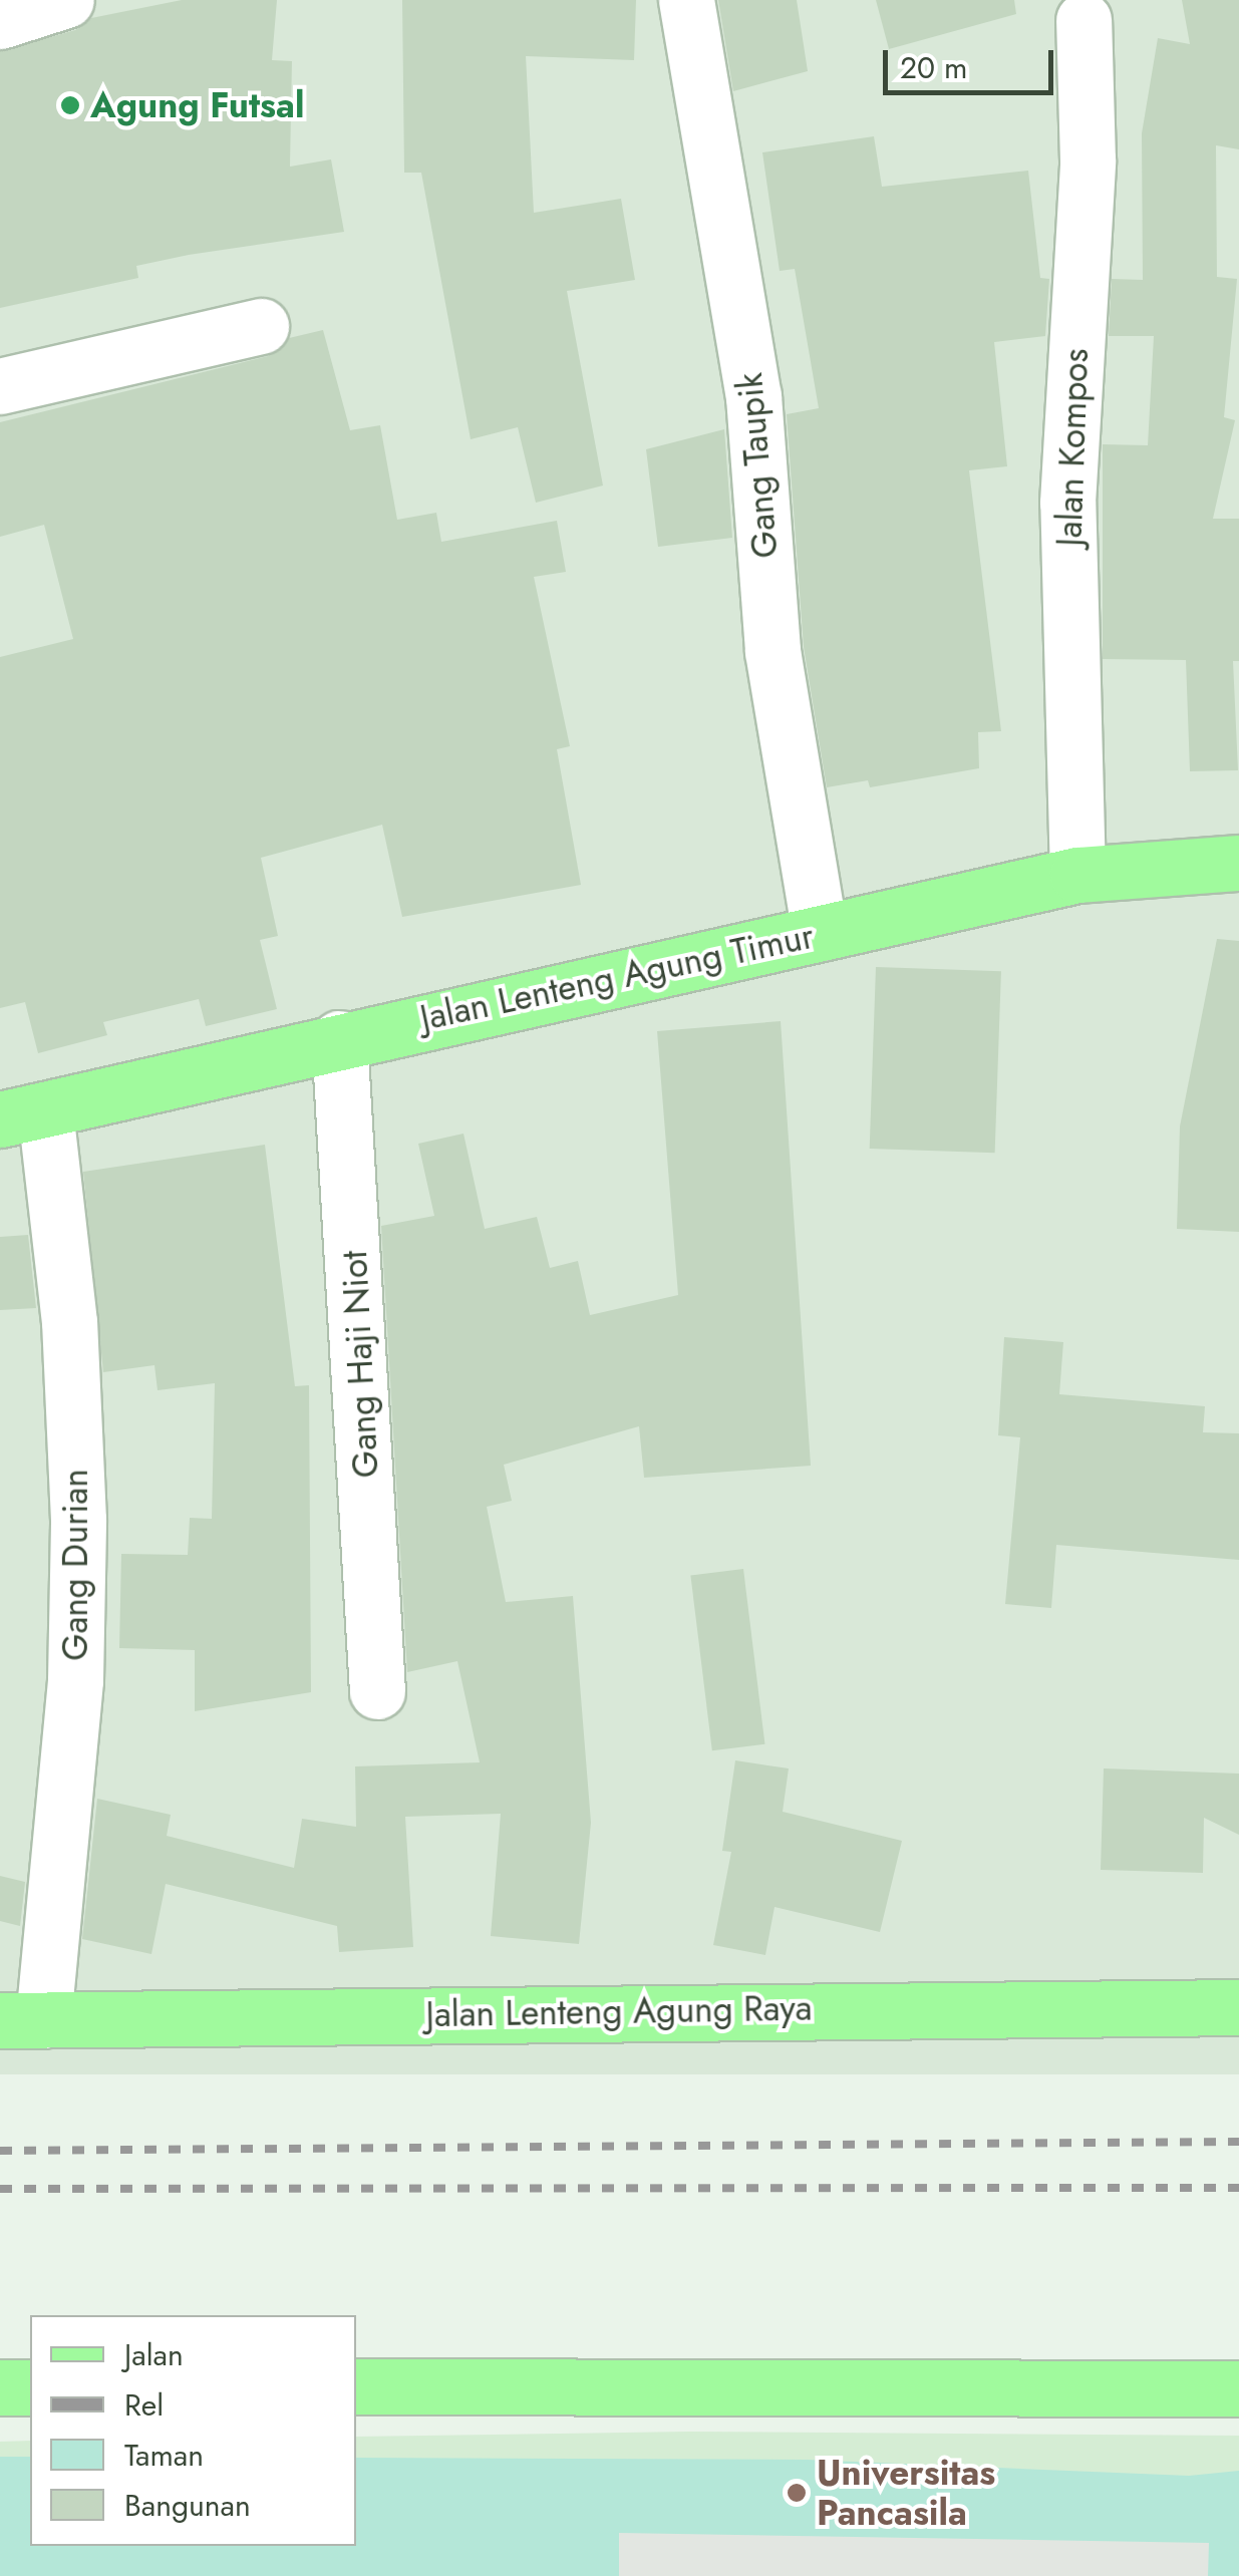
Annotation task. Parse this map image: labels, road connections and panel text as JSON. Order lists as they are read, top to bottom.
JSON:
{
  "streets": {
    "main road": ["Jalan Lenteng Agung Timur", "Jalan Lenteng Agung Raya"],
    "street": [
      "Jalan Kompos",
      "Gang Taupik",
      "Gang Haji Niot",
      "Gang Durian"
    ]
  },
  "crossings": [
    ["Jalan Kompos", "Jalan Lenteng Agung Timur"],
    ["Gang Taupik", "Jalan Lenteng Agung Timur"],
    ["Jalan Lenteng Agung Timur", "Gang Haji Niot"],
    ["Jalan Lenteng Agung Timur", "Gang Durian"],
    ["Gang Durian", "Jalan Lenteng Agung Raya"]
  ],
  "places": ["Agung Futsal", "Universitas Pancasila"],
  "legend": [
    "Jalan",
    "Rel",
    "Taman",
    "Bangunan"
  ],
  "scale_bar": "20 m"
}
